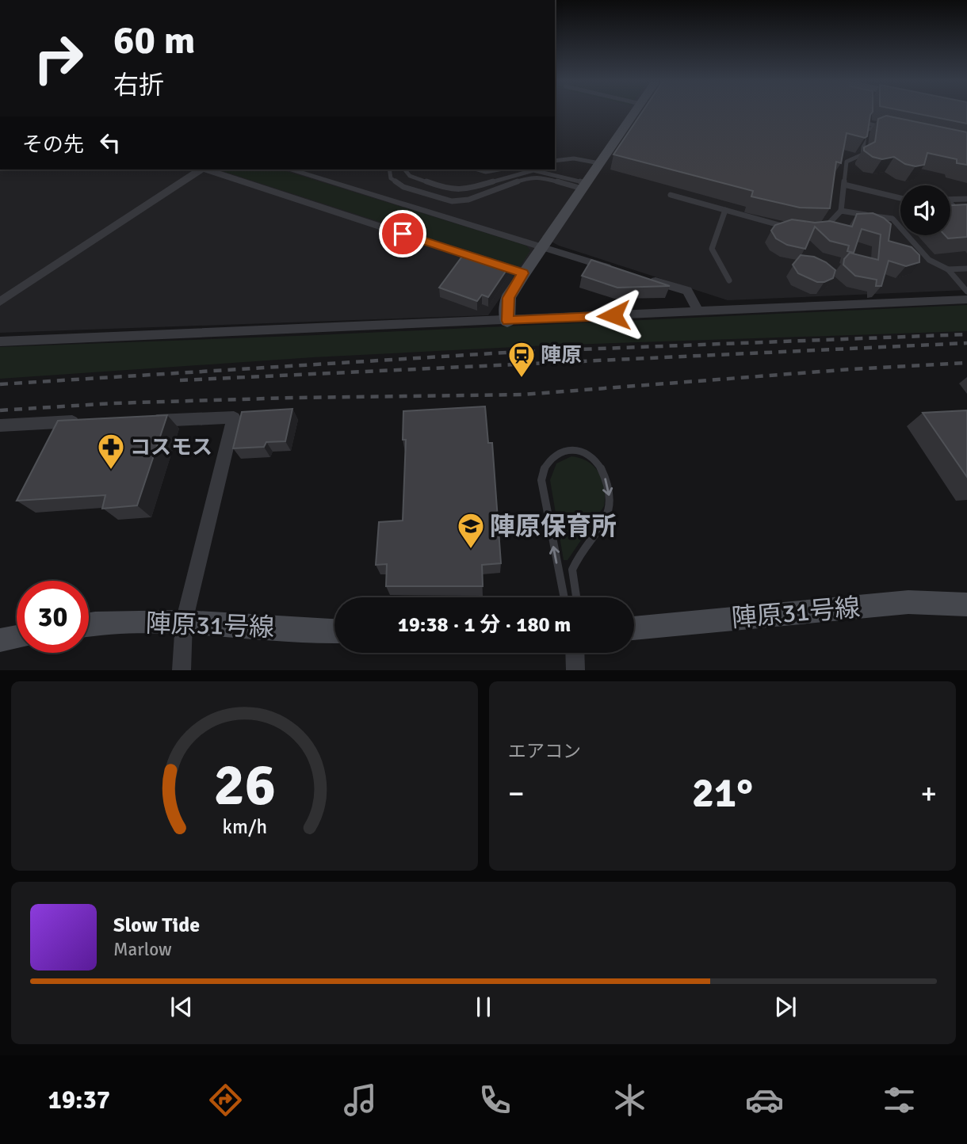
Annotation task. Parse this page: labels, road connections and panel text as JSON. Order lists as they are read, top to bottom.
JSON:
{
  "streets": {
    "street": ["陣原31号線"]
  },
  "places": {
    "station": ["陣原"],
    "pharmacy": ["コスモス"],
    "school or university": ["陣原保育所"]
  },
  "page": {
    "turn": ["60 m", "右折"],
    "then": "その先",
    "limit": "30",
    "trip": "19:38 · 1 分 · 180 m",
    "tile": "エアコン",
    "heat": ["−", "21°", "+"],
    "song": ["Slow Tide", "Marlow"],
    "tabs": "19:37",
    "gauge": ["26", "km/h"]
  }
}
